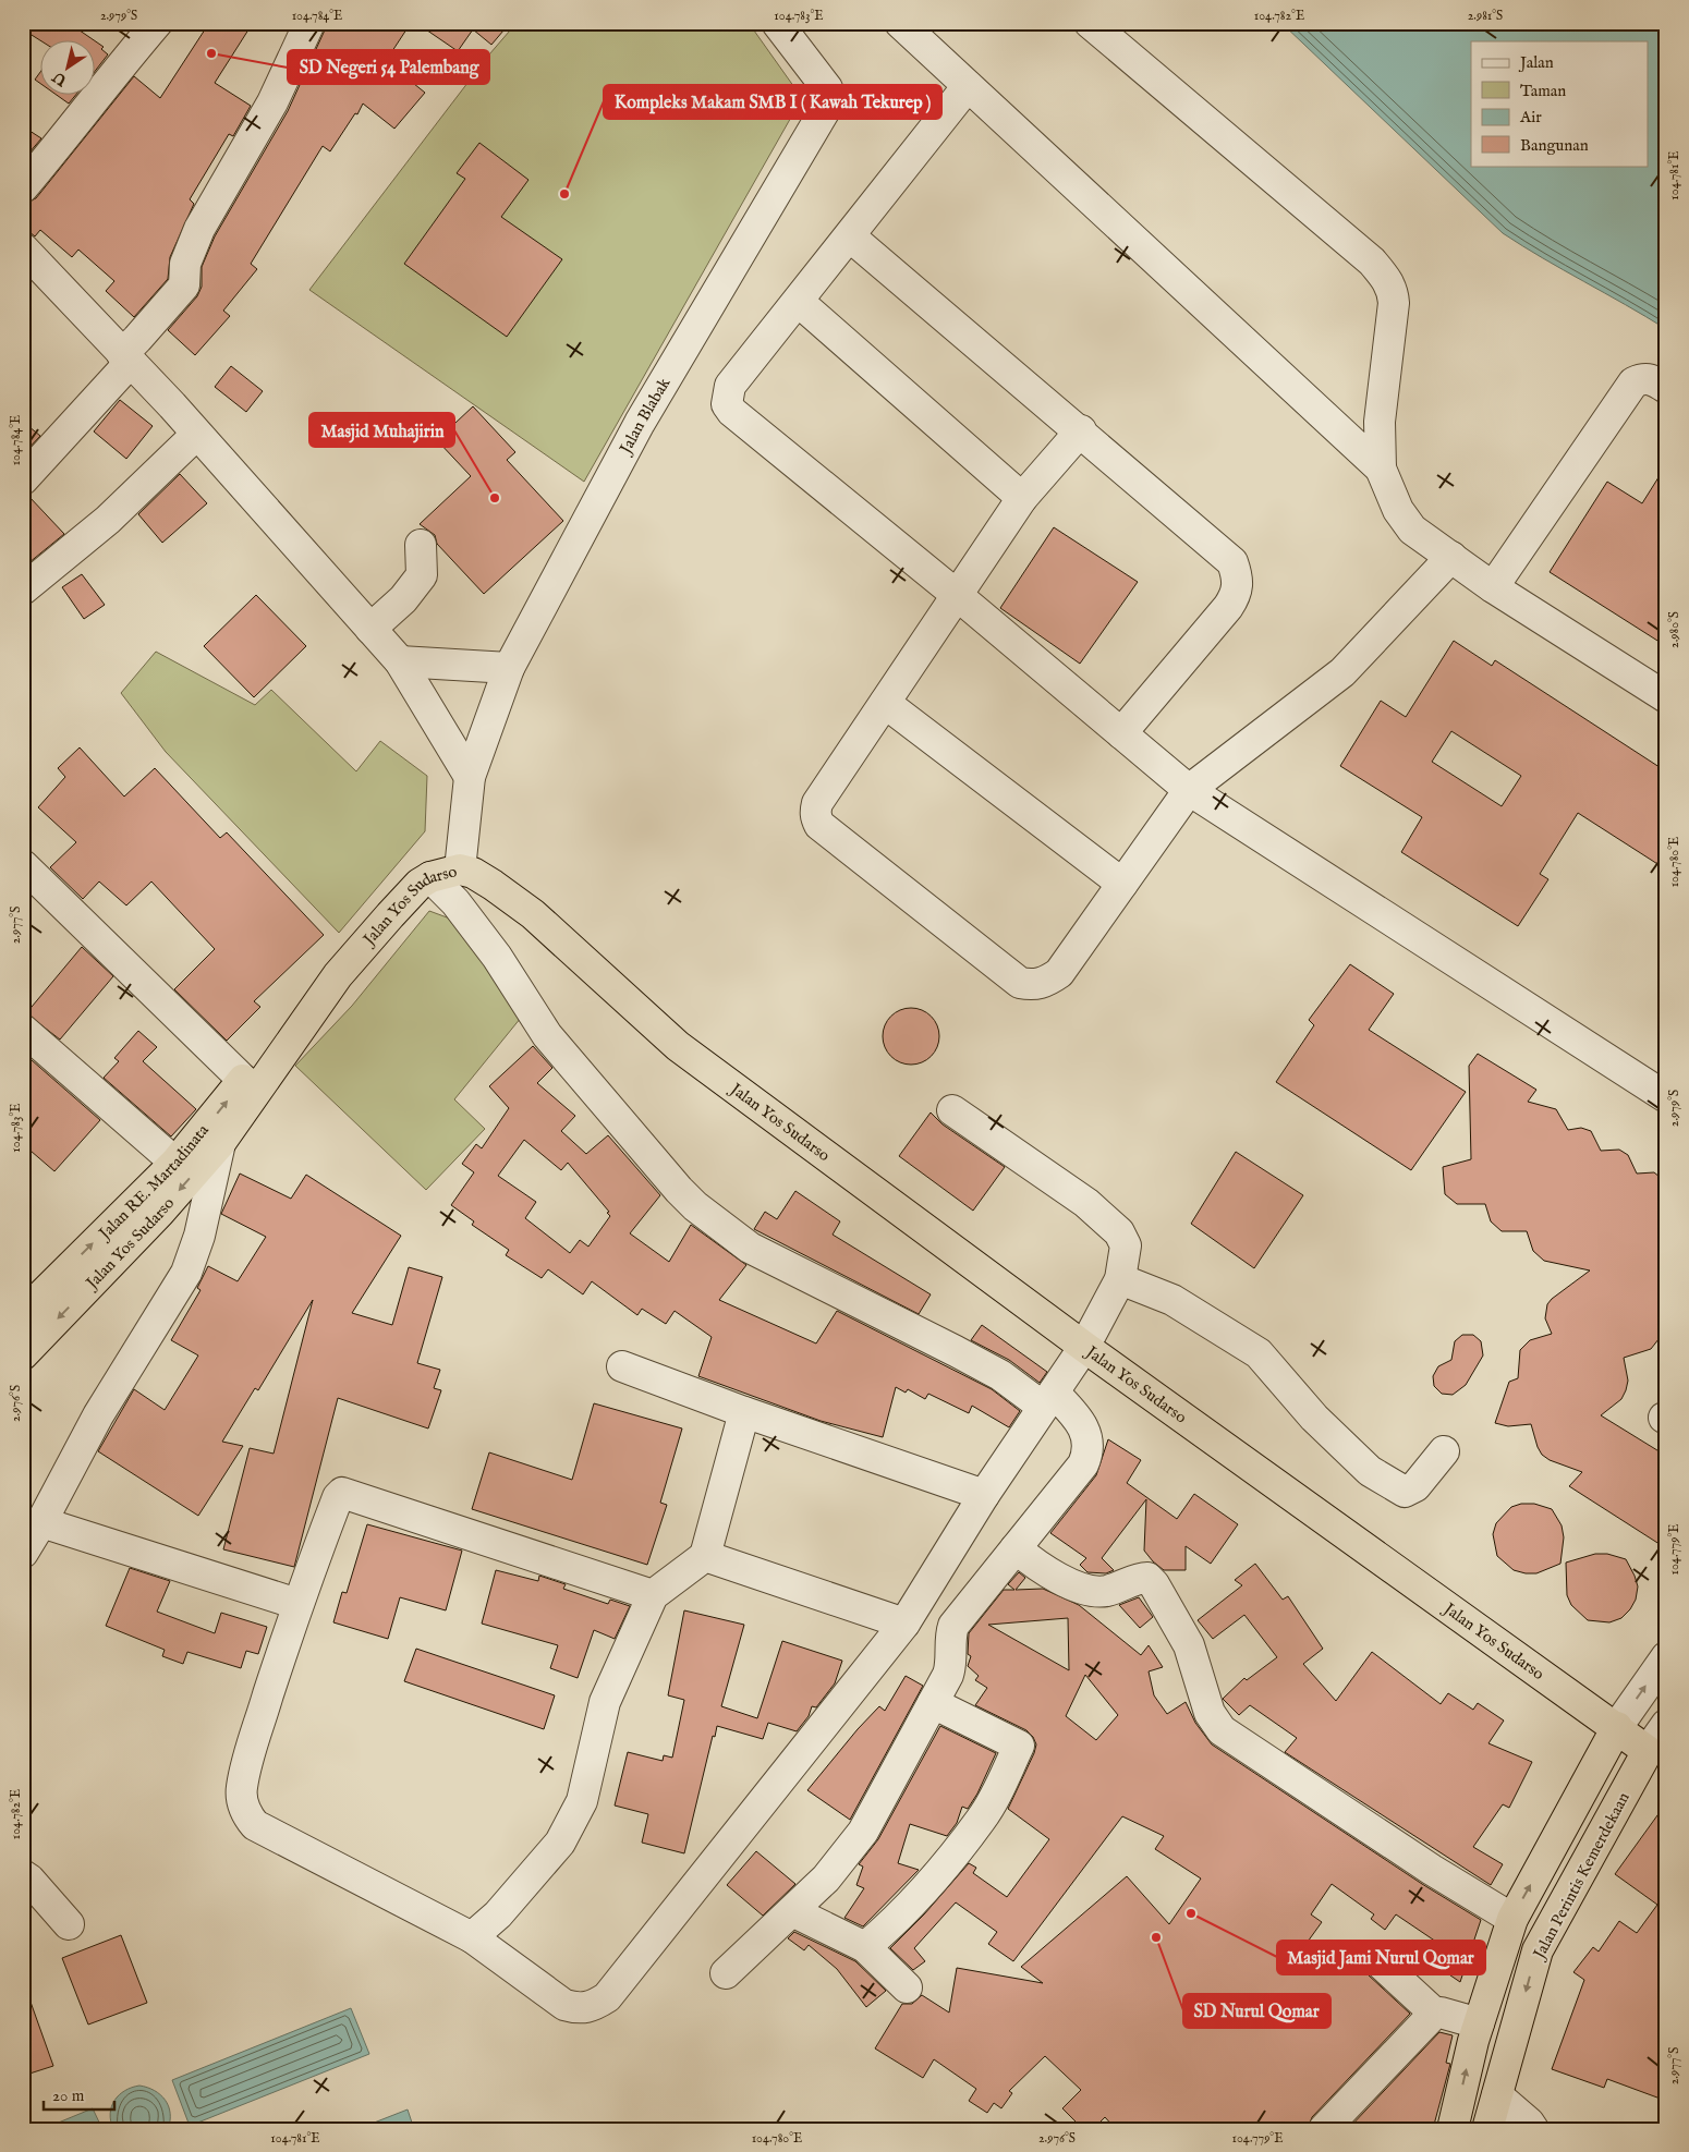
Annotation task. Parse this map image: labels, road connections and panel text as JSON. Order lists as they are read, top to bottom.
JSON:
{
  "streets": {
    "highway": ["Jalan Yos Sudarso", "Jalan RE. Martadinata", "Jalan Perintis Kemerdekaan"],
    "street": ["Jalan Blabak"]
  },
  "crossings": [
    ["Jalan Blabak", "Jalan Yos Sudarso"],
    ["Jalan Yos Sudarso", "Jalan RE. Martadinata"],
    ["Jalan Yos Sudarso", "Jalan Perintis Kemerdekaan"]
  ],
  "one_way": ["Jalan RE. Martadinata", "Jalan Perintis Kemerdekaan"],
  "places": [
    "SD Negeri 54 Palembang",
    "Kompleks Makam SMB I ( Kawah Tekurep )",
    "Masjid Muhajirin",
    "Masjid Jami Nurul Qomar",
    "SD Nurul Qomar"
  ],
  "legend": [
    "Jalan",
    "Taman",
    "Air",
    "Bangunan"
  ],
  "scale_bar": "20 m",
  "north": "bottom left",
  "coordinates": [
    "2.979°S",
    "104.784°E",
    "104.783°E",
    "104.782°E",
    "2.981°S",
    "104.781°E",
    "2.980°S",
    "104.780°E",
    "2.977°S",
    "2.976°S",
    "104.779°E"
  ]
}
